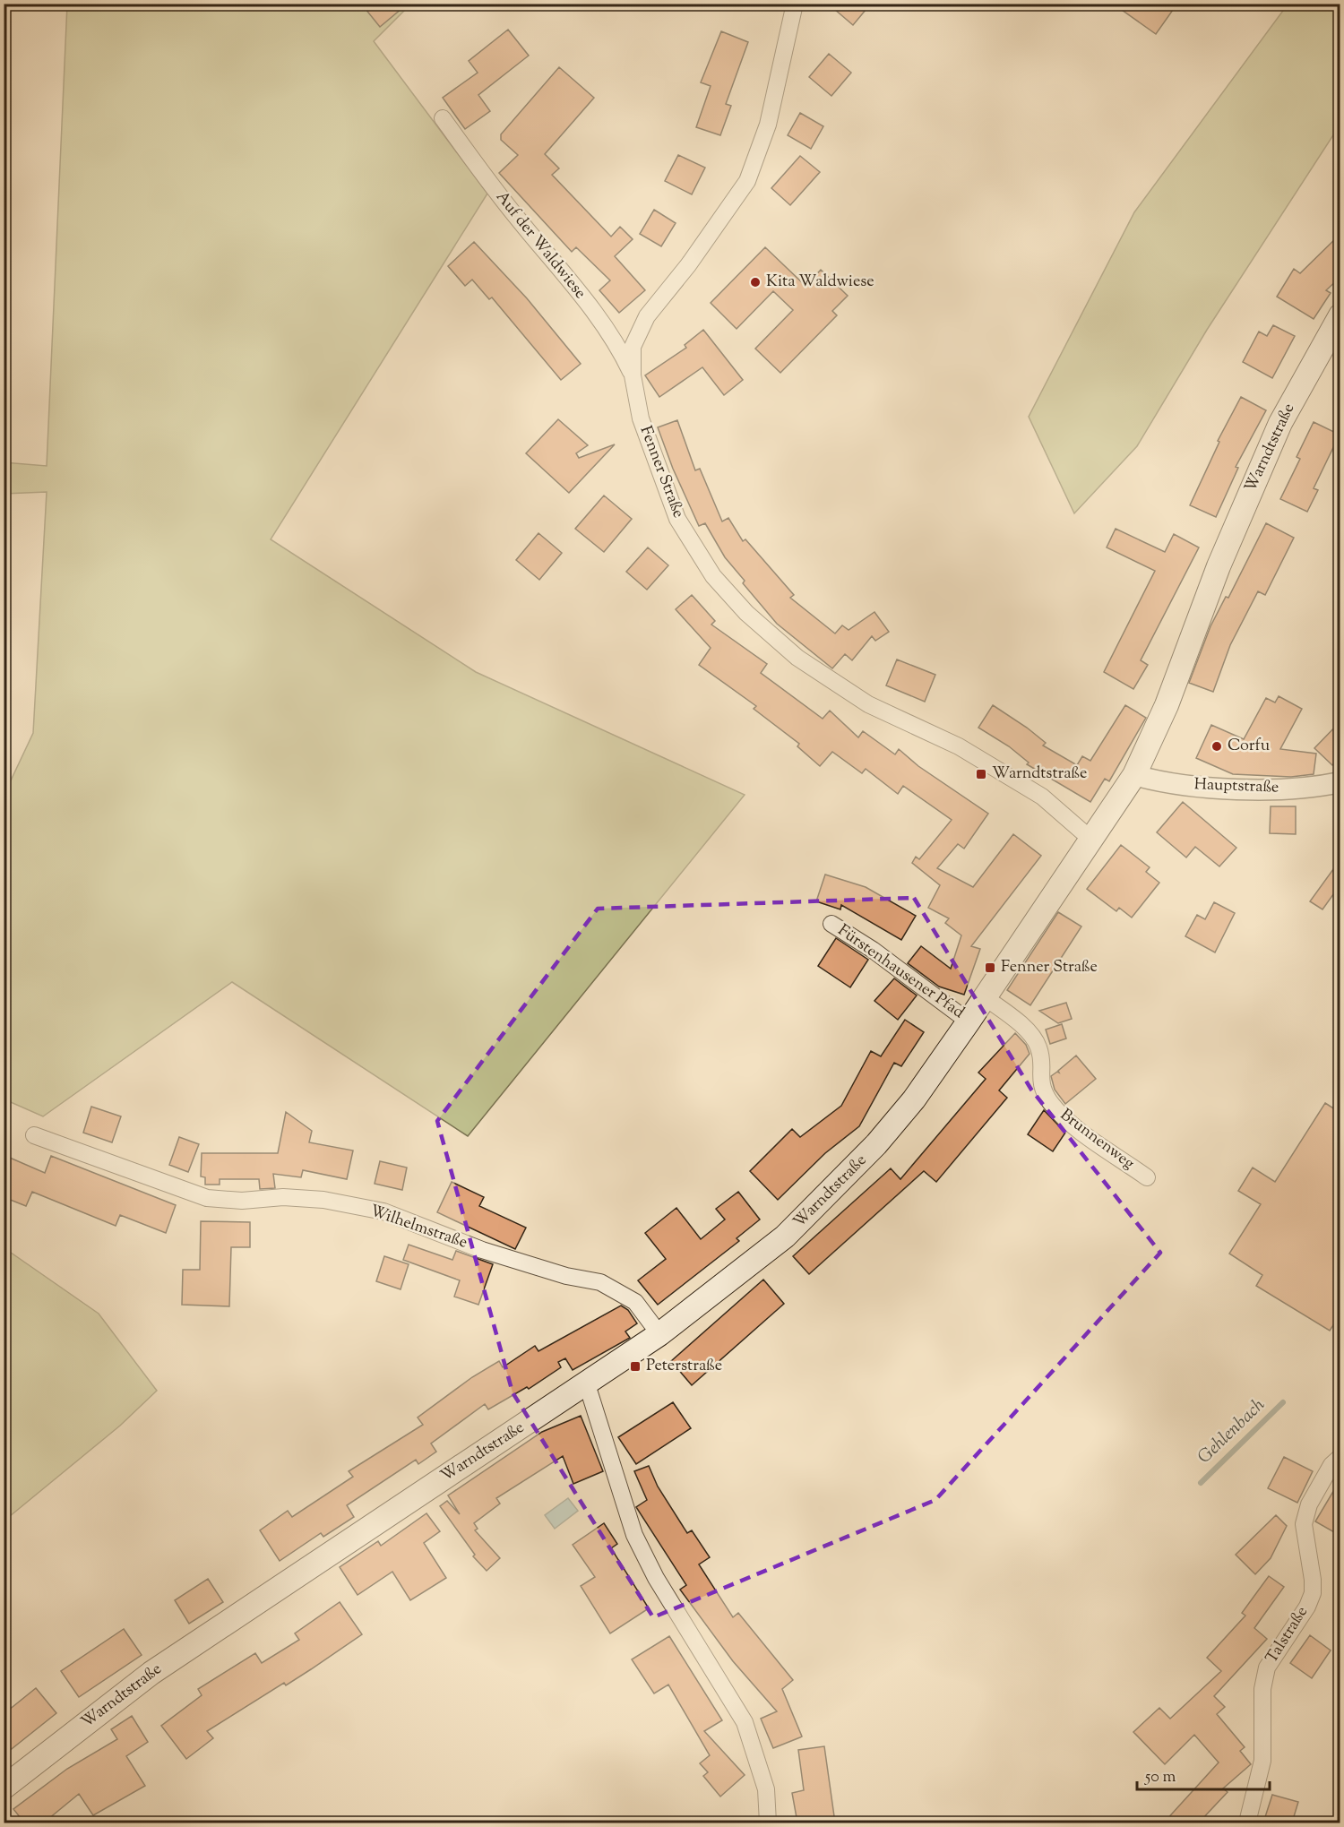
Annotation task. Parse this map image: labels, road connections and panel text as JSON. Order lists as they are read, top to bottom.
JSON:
{
  "streets": {
    "main road": ["Warndtstraße"],
    "street": [
      "Auf der Waldwiese",
      "Fenner Straße",
      "Hauptstraße",
      "Fürstenhausener Pfad",
      "Brunnenweg",
      "Wilhelmstraße",
      "Talstraße"
    ]
  },
  "crossings": [
    ["Auf der Waldwiese", "Fenner Straße"],
    ["Warndtstraße", "Fenner Straße"],
    ["Warndtstraße", "Hauptstraße"],
    ["Warndtstraße", "Fürstenhausener Pfad"],
    ["Warndtstraße", "Brunnenweg"],
    ["Warndtstraße", "Wilhelmstraße"]
  ],
  "water": ["Gehlenbach"],
  "places": {
    "other": ["Kita Waldwiese", "Corfu"],
    "transit": ["Warndtstraße", "Fenner Straße", "Peterstraße"]
  },
  "scale_bar": "50 m"
}
